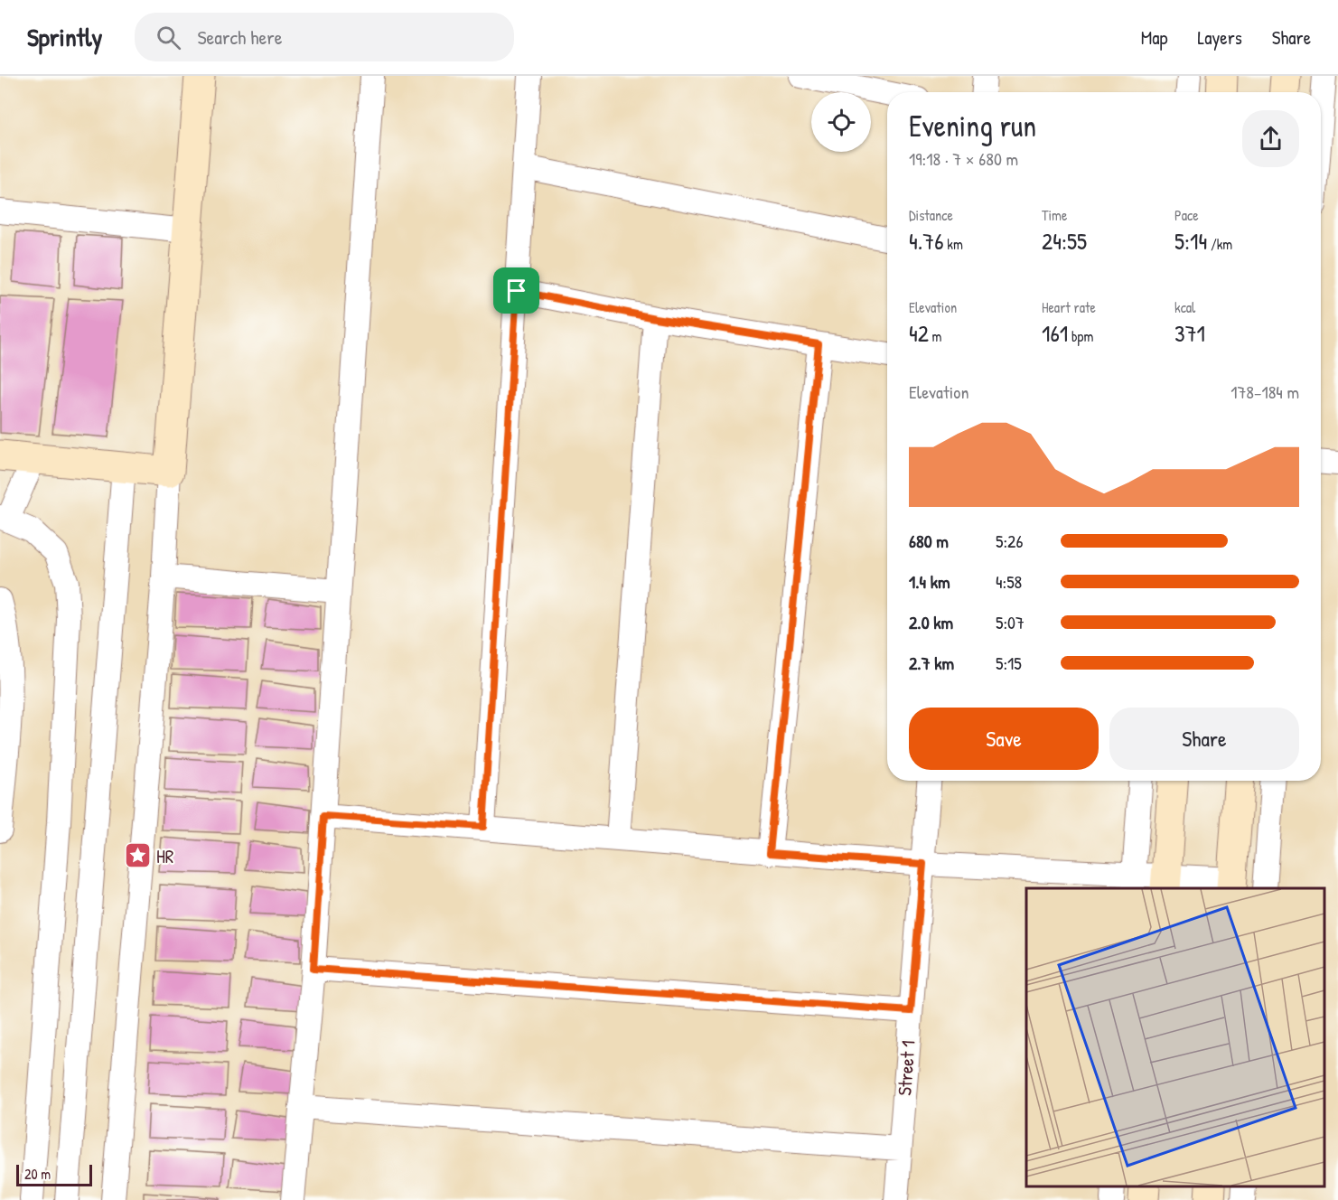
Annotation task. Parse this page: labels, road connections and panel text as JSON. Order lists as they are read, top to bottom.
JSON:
{
  "streets": {
    "street": ["Street 1"]
  },
  "places": {
    "place": ["HR"]
  },
  "scale_bar": "20 m",
  "page": {
    "header": "Sprintly",
    "search": "Search here",
    "nav": ["Map", "Layers", "Share"],
    "heading": ["Evening run", "19:18 · 7 × 680 m"],
    "stats": [
      ["Distance", "4.76 km"],
      ["Time", "24:55"],
      ["Pace", "5:14 /km"],
      ["Elevation", "42 m"],
      ["Heart rate", "161 bpm"],
      ["kcal", "371"]
    ],
    "chart": ["Elevation", "178–184 m"],
    "list": [
      {
        "name": "680 m",
        "note": "5:26"
      },
      {
        "name": "1.4 km",
        "note": "4:58"
      },
      {
        "name": "2.0 km",
        "note": "5:07"
      },
      {
        "name": "2.7 km",
        "note": "5:15"
      }
    ],
    "buttons": ["Save", "Share"],
    "scale": "20 m"
  }
}
